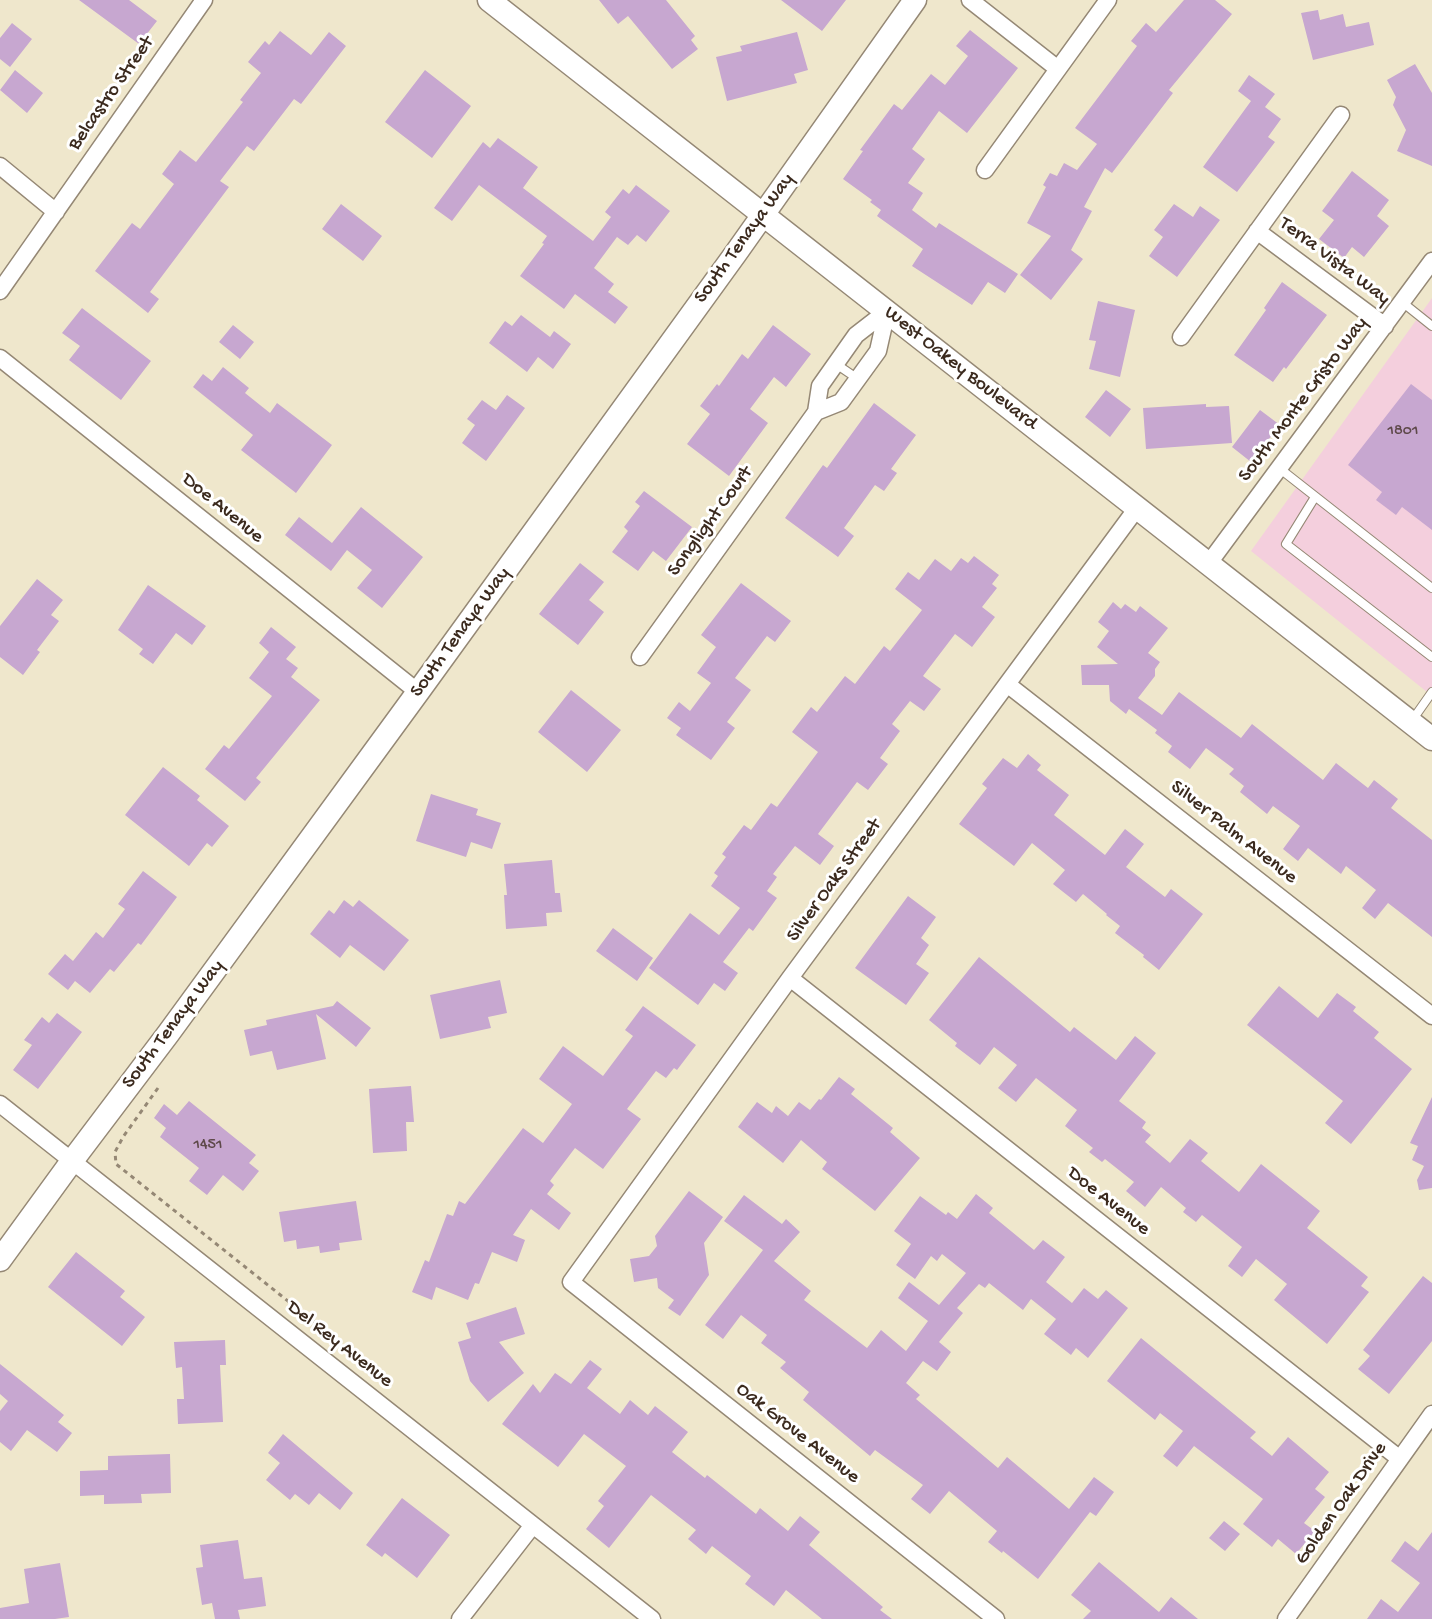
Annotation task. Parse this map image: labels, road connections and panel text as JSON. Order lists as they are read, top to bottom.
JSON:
{
  "streets": {
    "street": [
      "Belcastro Street",
      "South Tenaya Way",
      "Terra Vista Way",
      "West Oakey Boulevard",
      "South Monte Cristo Way",
      "Doe Avenue",
      "Songlight Court",
      "Silver Palm Avenue",
      "Silver Oaks Street",
      "Del Rey Avenue",
      "Oak Grove Avenue",
      "Golden Oak Drive"
    ]
  },
  "crossings": [
    ["South Tenaya Way", "West Oakey Boulevard"],
    ["South Tenaya Way", "Doe Avenue"],
    ["South Tenaya Way", "Del Rey Avenue"],
    ["Terra Vista Way", "South Monte Cristo Way"],
    ["West Oakey Boulevard", "South Monte Cristo Way"],
    ["West Oakey Boulevard", "Songlight Court"],
    ["West Oakey Boulevard", "Silver Oaks Street"],
    ["Doe Avenue", "Silver Oaks Street"],
    ["Doe Avenue", "Golden Oak Drive"],
    ["Silver Palm Avenue", "Silver Oaks Street"],
    ["Silver Oaks Street", "Oak Grove Avenue"]
  ],
  "house_numbers": ["1801", "1451"]
}
